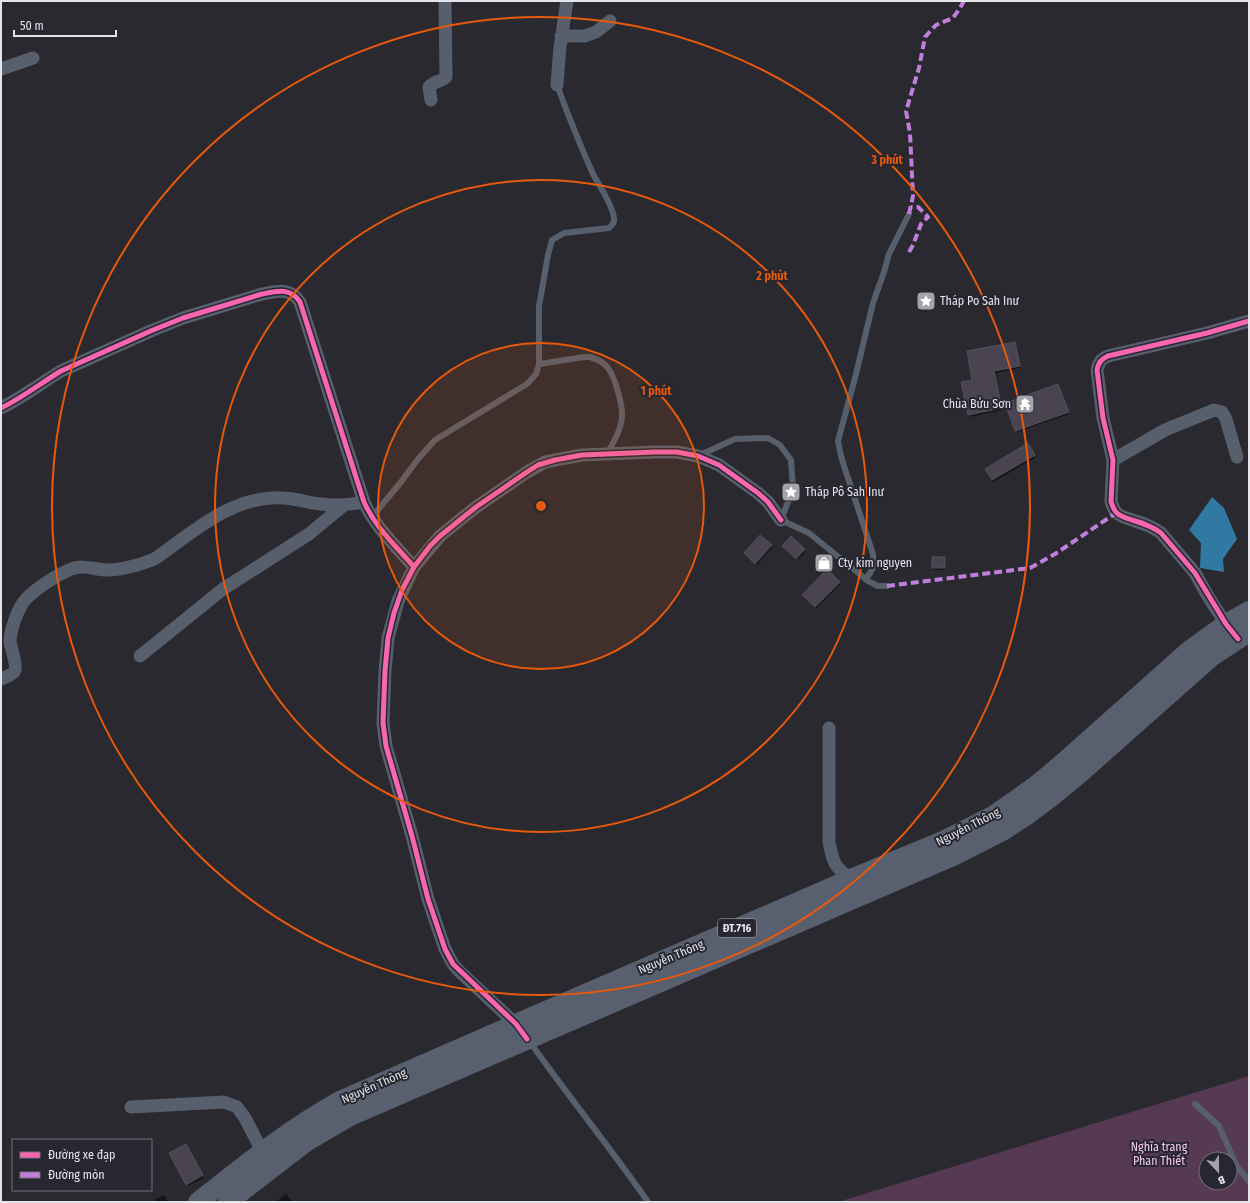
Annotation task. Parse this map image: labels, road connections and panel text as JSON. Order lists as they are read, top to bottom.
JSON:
{
  "streets": {
    "main road": ["Nguyễn Thông", "ĐT.716"]
  },
  "parks": ["Nghĩa trang Phan Thiết"],
  "places": {
    "place": ["Tháp Po Sah Inư", "Tháp Pô Sah Inư"],
    "temple": ["Chùa Bửu Sơn"],
    "shop": ["Cty kim nguyen"]
  },
  "legend": ["Đường xe đạp", "Đường mòn"],
  "scale_bar": "50 m",
  "north": "bottom",
  "rings": ["3 phút", "2 phút", "1 phút"]
}
